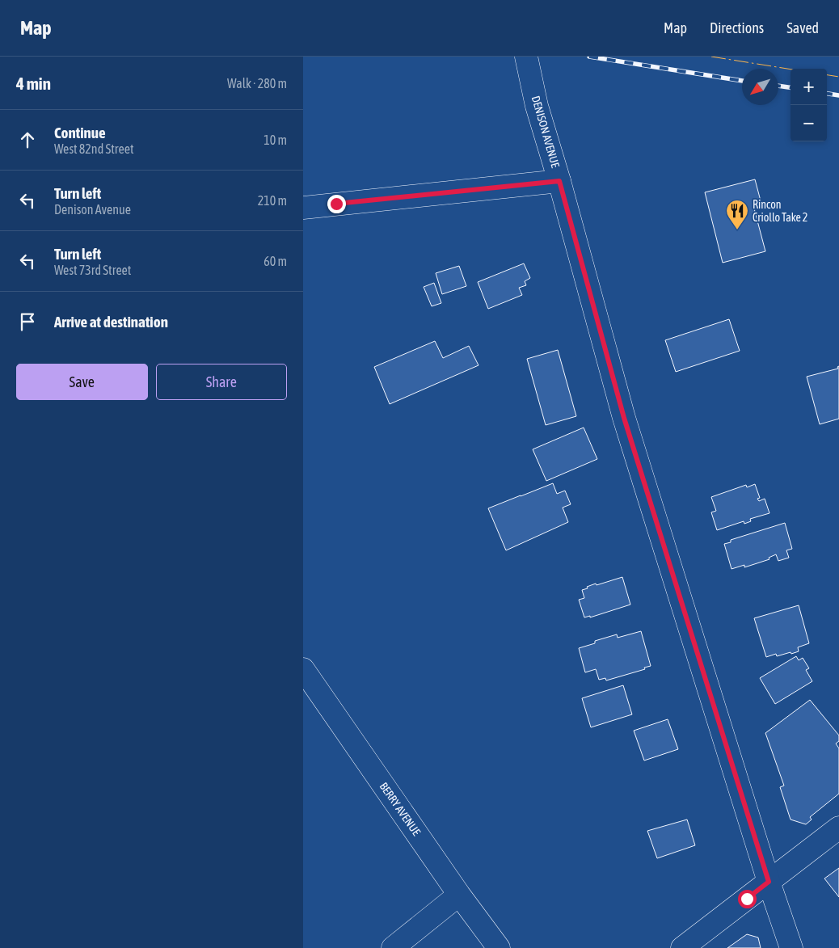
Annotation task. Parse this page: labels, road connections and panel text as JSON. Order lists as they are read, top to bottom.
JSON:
{
  "streets": {
    "main road": ["DENISON AVENUE", "BERRY AVENUE"]
  },
  "places": {
    "restaurant": ["Rincon Criollo Take 2"]
  },
  "north": "bottom left",
  "page": {
    "header": "Map",
    "nav": ["Map", "Directions", "Saved"],
    "heading": ["4 min", "Walk · 280 m"],
    "map_buttons": ["+", "−"],
    "list": [
      ["Continue", "West 82nd Street", "10 m"],
      ["Turn left", "Denison Avenue", "210 m"],
      ["Turn left", "West 73rd Street", "60 m"],
      "Arrive at destination"
    ],
    "buttons": ["Save", "Share"]
  }
}
